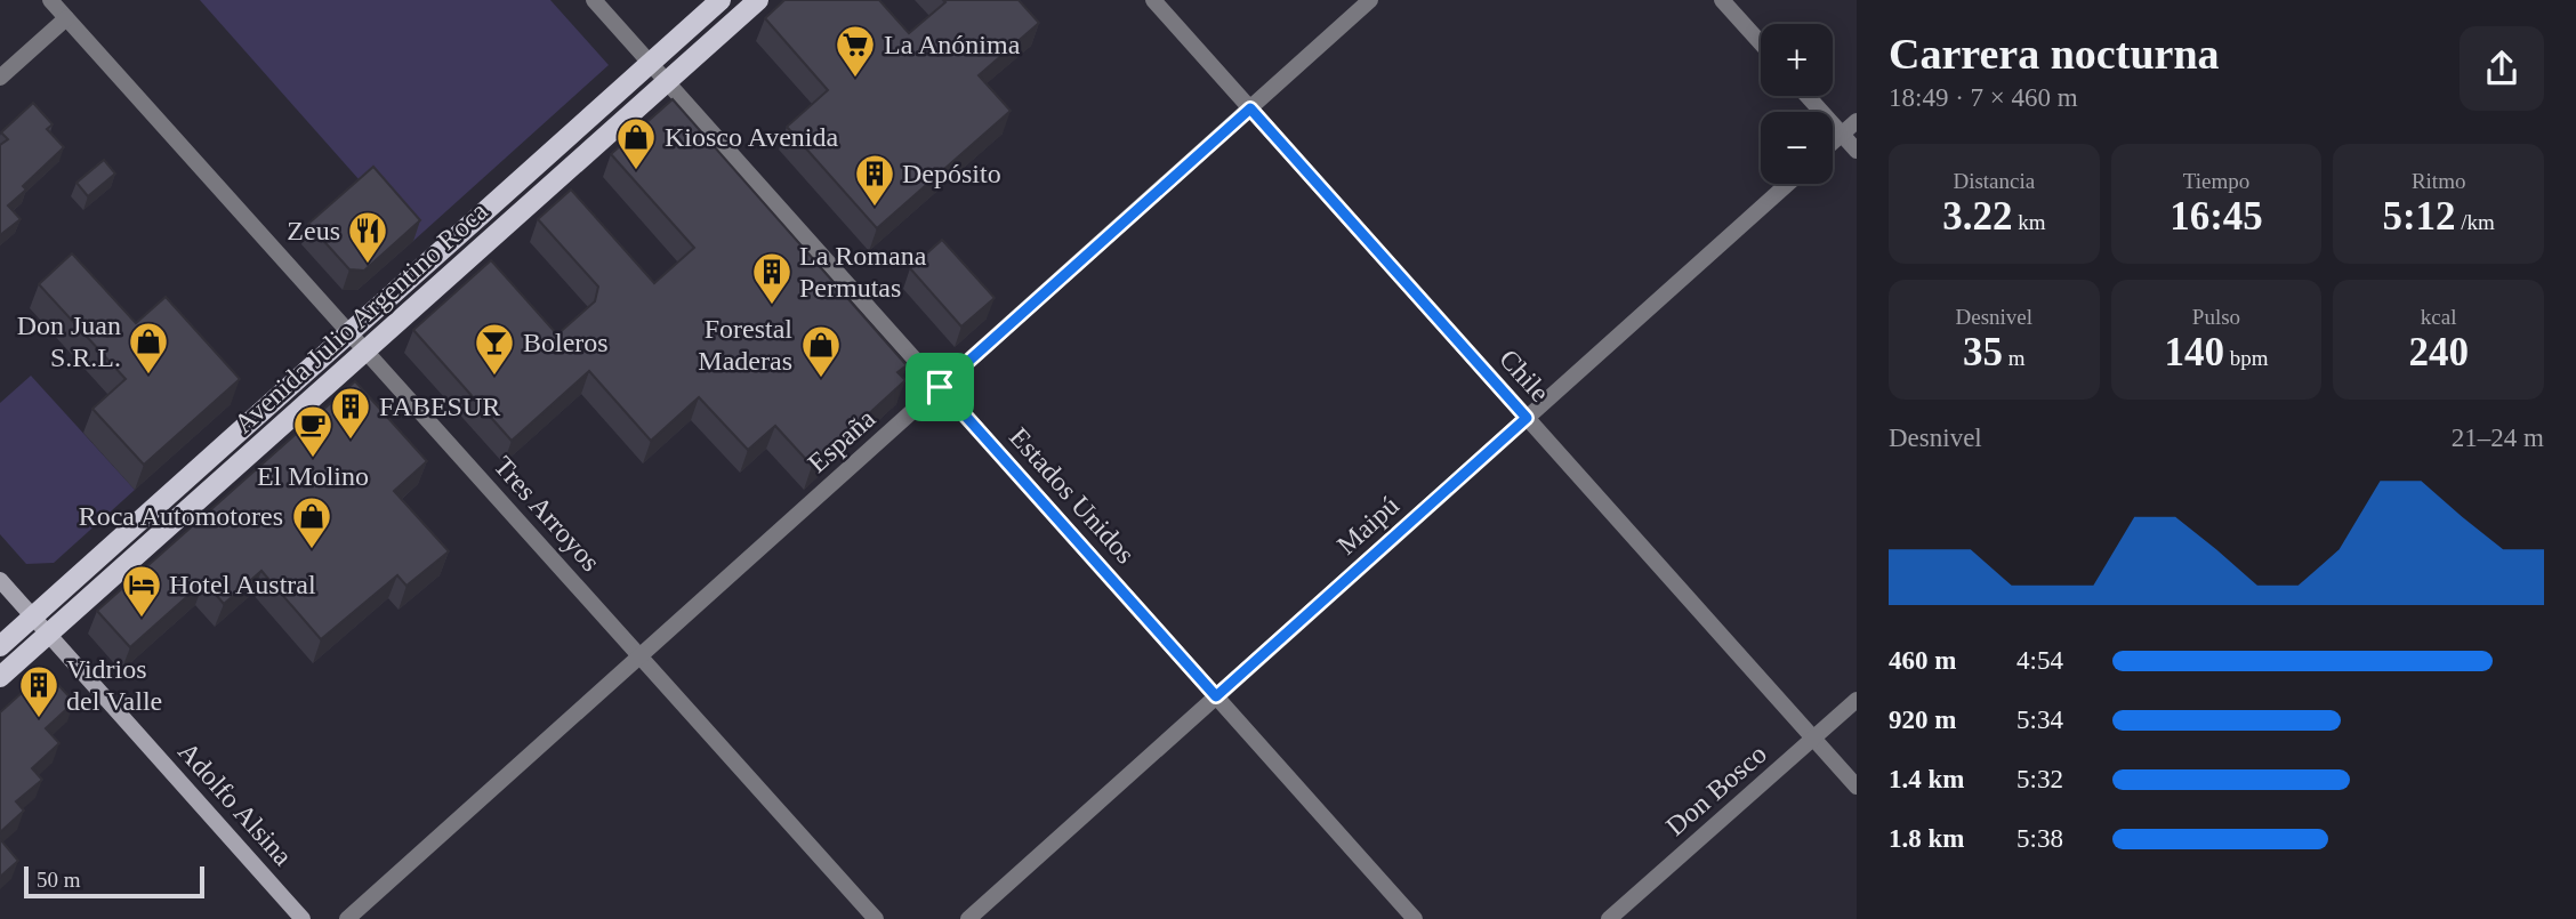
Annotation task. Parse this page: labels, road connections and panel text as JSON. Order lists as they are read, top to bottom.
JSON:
{
  "streets": {
    "main road": ["Avenida Julio Argentino Roca", "Adolfo Alsina"],
    "street": [
      "Chile",
      "España",
      "Estados Unidos",
      "Tres Arroyos",
      "Maipú",
      "Don Bosco"
    ]
  },
  "crossings": [
    ["Avenida Julio Argentino Roca", "Estados Unidos"],
    ["Avenida Julio Argentino Roca", "Tres Arroyos"],
    ["Avenida Julio Argentino Roca", "Adolfo Alsina"],
    ["Chile", "España"],
    ["Chile", "Maipú"],
    ["Chile", "Don Bosco"],
    ["España", "Estados Unidos"],
    ["España", "Tres Arroyos"],
    ["Estados Unidos", "Maipú"]
  ],
  "places": {
    "supermarket": ["La Anónima"],
    "shop": [
      "Kiosco Avenida",
      "Don Juan S.R.L.",
      "Forestal Maderas",
      "Roca Automotores"
    ],
    "building": [
      "Depósito",
      "La Romana Permutas",
      "FABESUR",
      "Vidrios del Valle"
    ],
    "restaurant": ["Zeus"],
    "bar": ["Boleros"],
    "cafe": ["El Molino"],
    "hotel": ["Hotel Austral"]
  },
  "scale_bar": "50 m",
  "page": {
    "heading": ["Carrera nocturna", "18:49 · 7 × 460 m"],
    "map_buttons": ["+", "−"],
    "stats": [
      ["Distancia", "3.22 km"],
      ["Tiempo", "16:45"],
      ["Ritmo", "5:12 /km"],
      ["Desnivel", "35 m"],
      ["Pulso", "140 bpm"],
      ["kcal", "240"]
    ],
    "chart": ["Desnivel", "21–24 m"],
    "list": [
      {
        "name": "460 m",
        "note": "4:54"
      },
      {
        "name": "920 m",
        "note": "5:34"
      },
      {
        "name": "1.4 km",
        "note": "5:32"
      },
      {
        "name": "1.8 km",
        "note": "5:38"
      }
    ],
    "scale": "50 m"
  }
}
